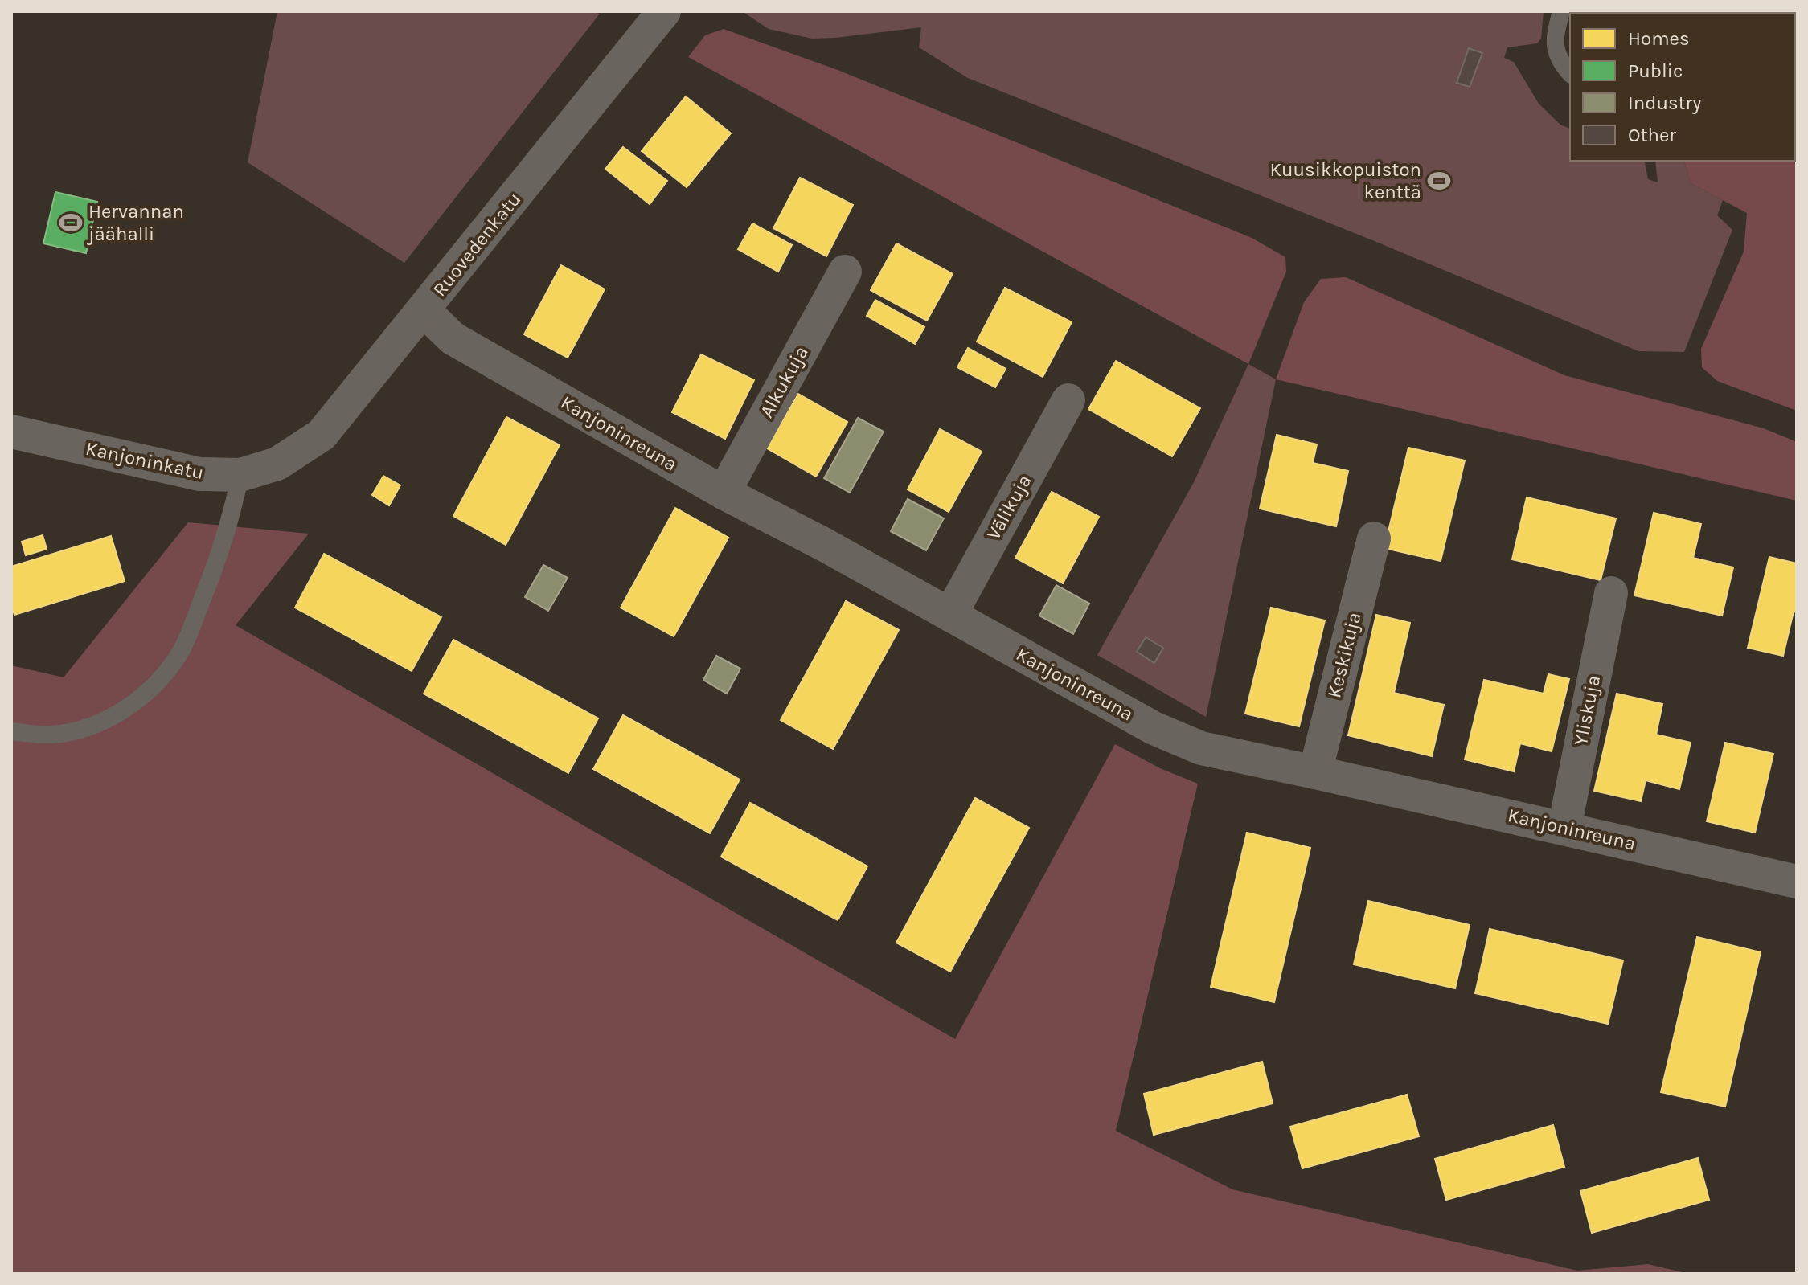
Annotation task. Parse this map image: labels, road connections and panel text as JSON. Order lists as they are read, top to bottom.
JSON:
{
  "streets": {
    "street": [
      "Ruovedenkatu",
      "Alkukuja",
      "Kanjoninreuna",
      "Kanjoninkatu",
      "Välikuja",
      "Keskikuja",
      "Yliskuja"
    ]
  },
  "crossings": [
    ["Ruovedenkatu", "Kanjoninreuna"],
    ["Ruovedenkatu", "Kanjoninkatu"],
    ["Alkukuja", "Kanjoninreuna"],
    ["Kanjoninreuna", "Välikuja"],
    ["Kanjoninreuna", "Keskikuja"],
    ["Kanjoninreuna", "Yliskuja"]
  ],
  "places": {
    "sports": ["Kuusikkopuiston kenttä", "Hervannan jäähalli"]
  },
  "legend": [
    "Homes",
    "Public",
    "Industry",
    "Other"
  ]
}
